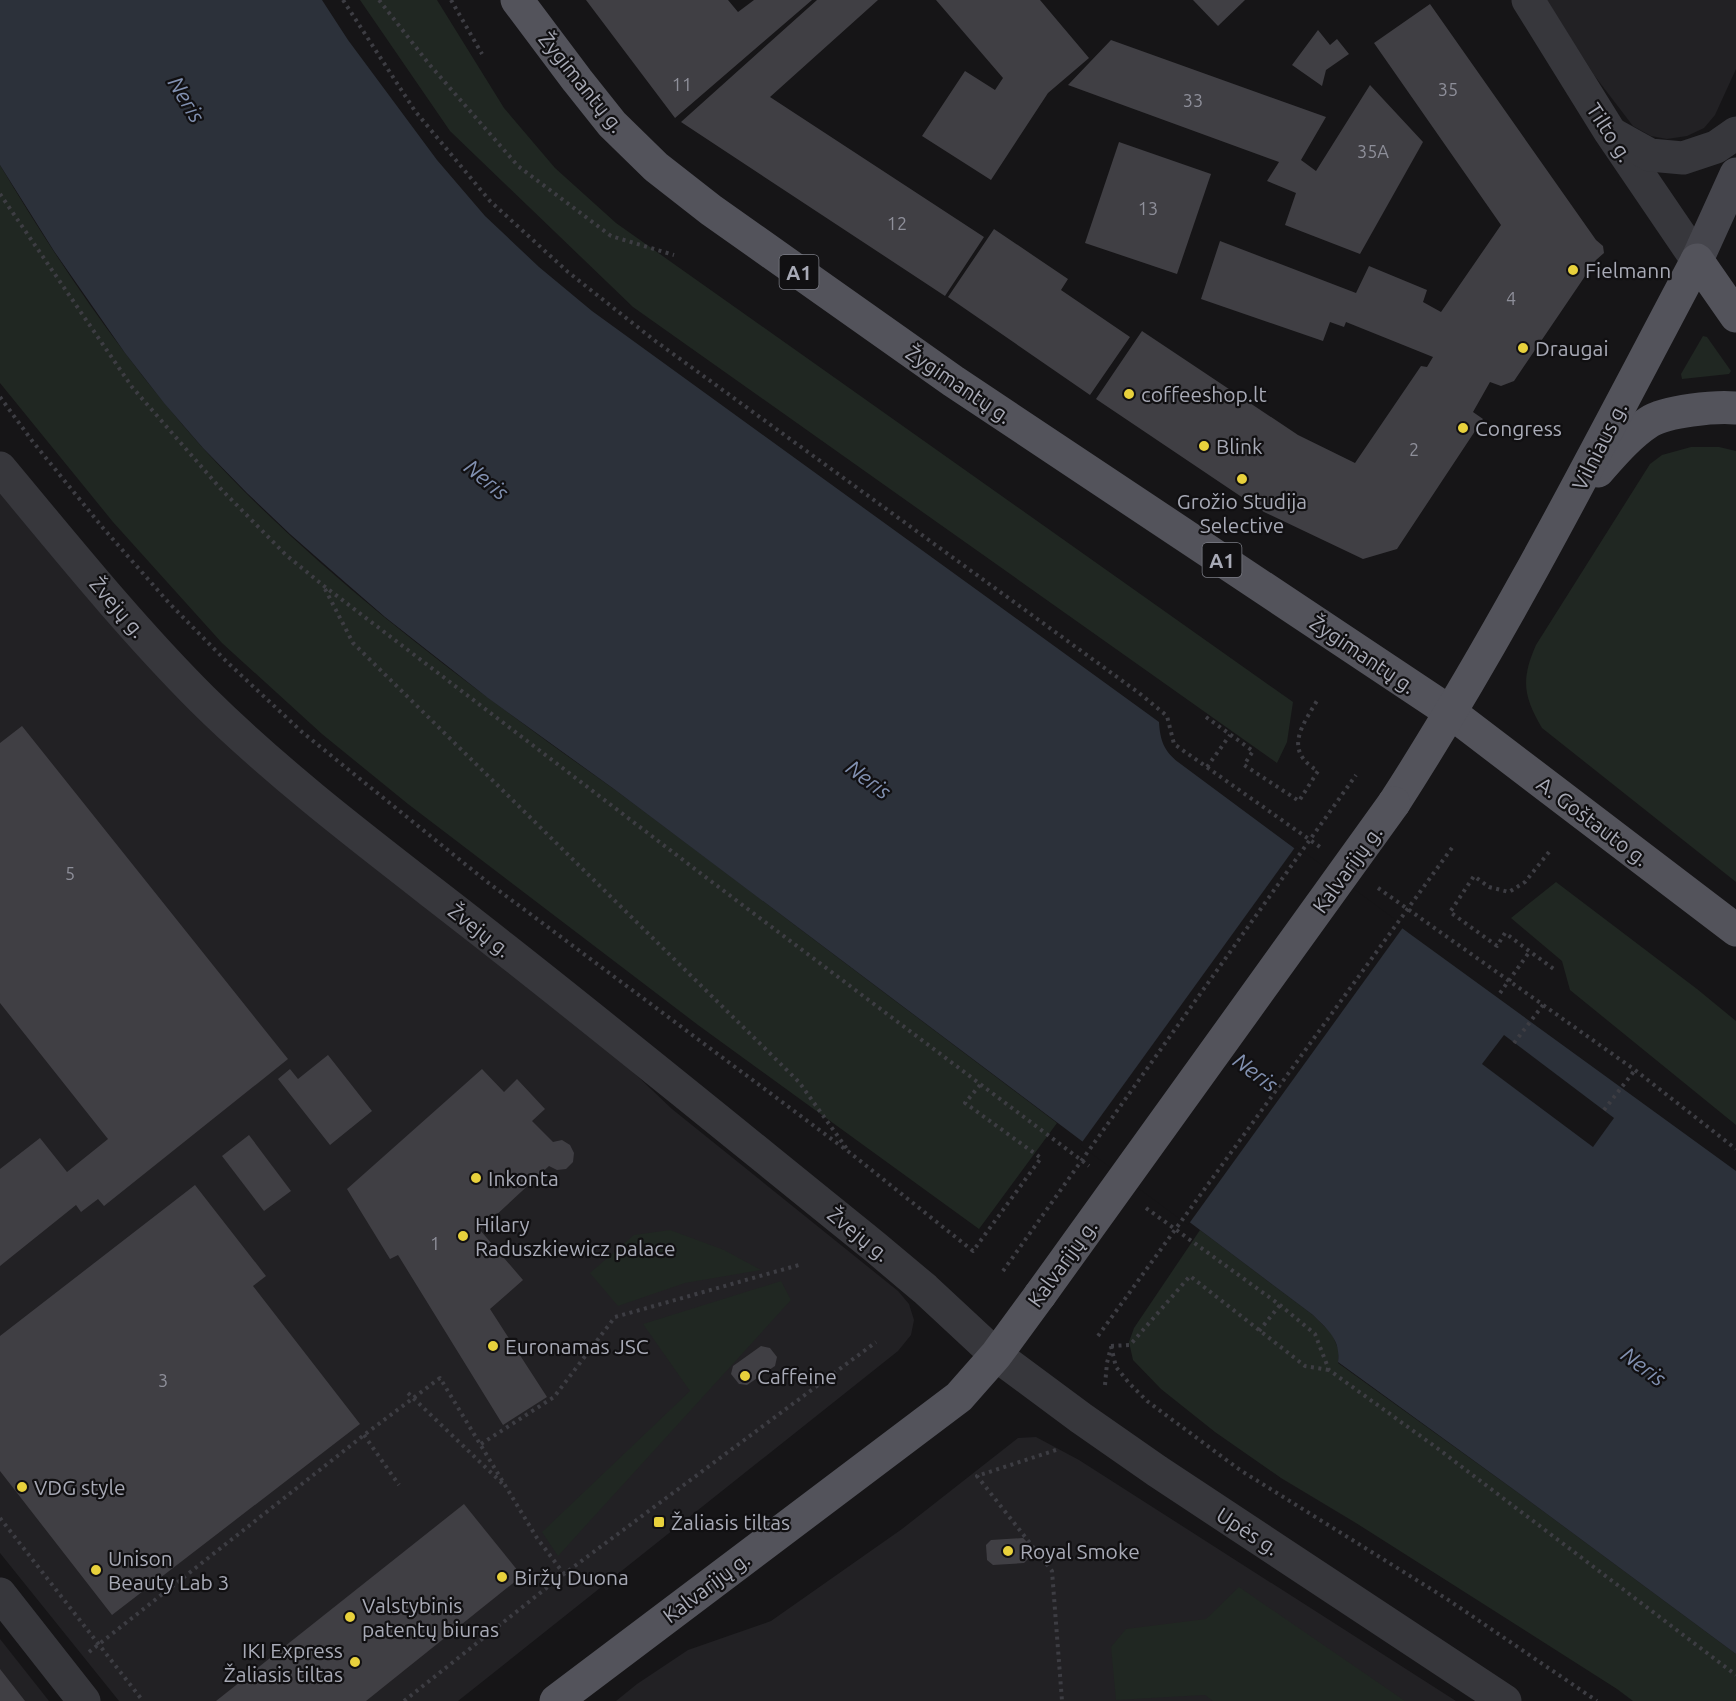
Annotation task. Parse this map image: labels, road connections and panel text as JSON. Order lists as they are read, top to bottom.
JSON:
{
  "streets": {
    "main road": [
      "Žygimantų g.",
      "A1",
      "Vilniaus g.",
      "A. Goštauto g.",
      "Kalvarijų g."
    ],
    "street": ["Tilto g.", "Žvejų g.", "Upės g."]
  },
  "crossings": [
    ["Žygimantų g.", "Vilniaus g."],
    ["Žygimantų g.", "A. Goštauto g."],
    ["Žygimantų g.", "Kalvarijų g."],
    ["Tilto g.", "Vilniaus g."],
    ["Vilniaus g.", "A. Goštauto g."],
    ["Vilniaus g.", "Kalvarijų g."],
    ["Žvejų g.", "Kalvarijų g."],
    ["Žvejų g.", "Upės g."],
    ["A. Goštauto g.", "Kalvarijų g."],
    ["Kalvarijų g.", "Upės g."]
  ],
  "water": ["Neris"],
  "places": {
    "other": [
      "Fielmann",
      "Draugai",
      "coffeeshop.lt",
      "Congress",
      "Blink",
      "Grožio Studija Selective",
      "Inkonta",
      "Hilary Raduszkiewicz palace",
      "Euronamas JSC",
      "Caffeine",
      "VDG style",
      "Royal Smoke",
      "Unison Beauty Lab 3",
      "Biržų Duona",
      "Valstybinis patentų biuras",
      "IKI Express Žaliasis tiltas"
    ],
    "transit": ["Žaliasis tiltas"]
  },
  "house_numbers": [
    "11",
    "35",
    "33",
    "35A",
    "13",
    "12",
    "4",
    "2",
    "5",
    "1",
    "3"
  ]
}
